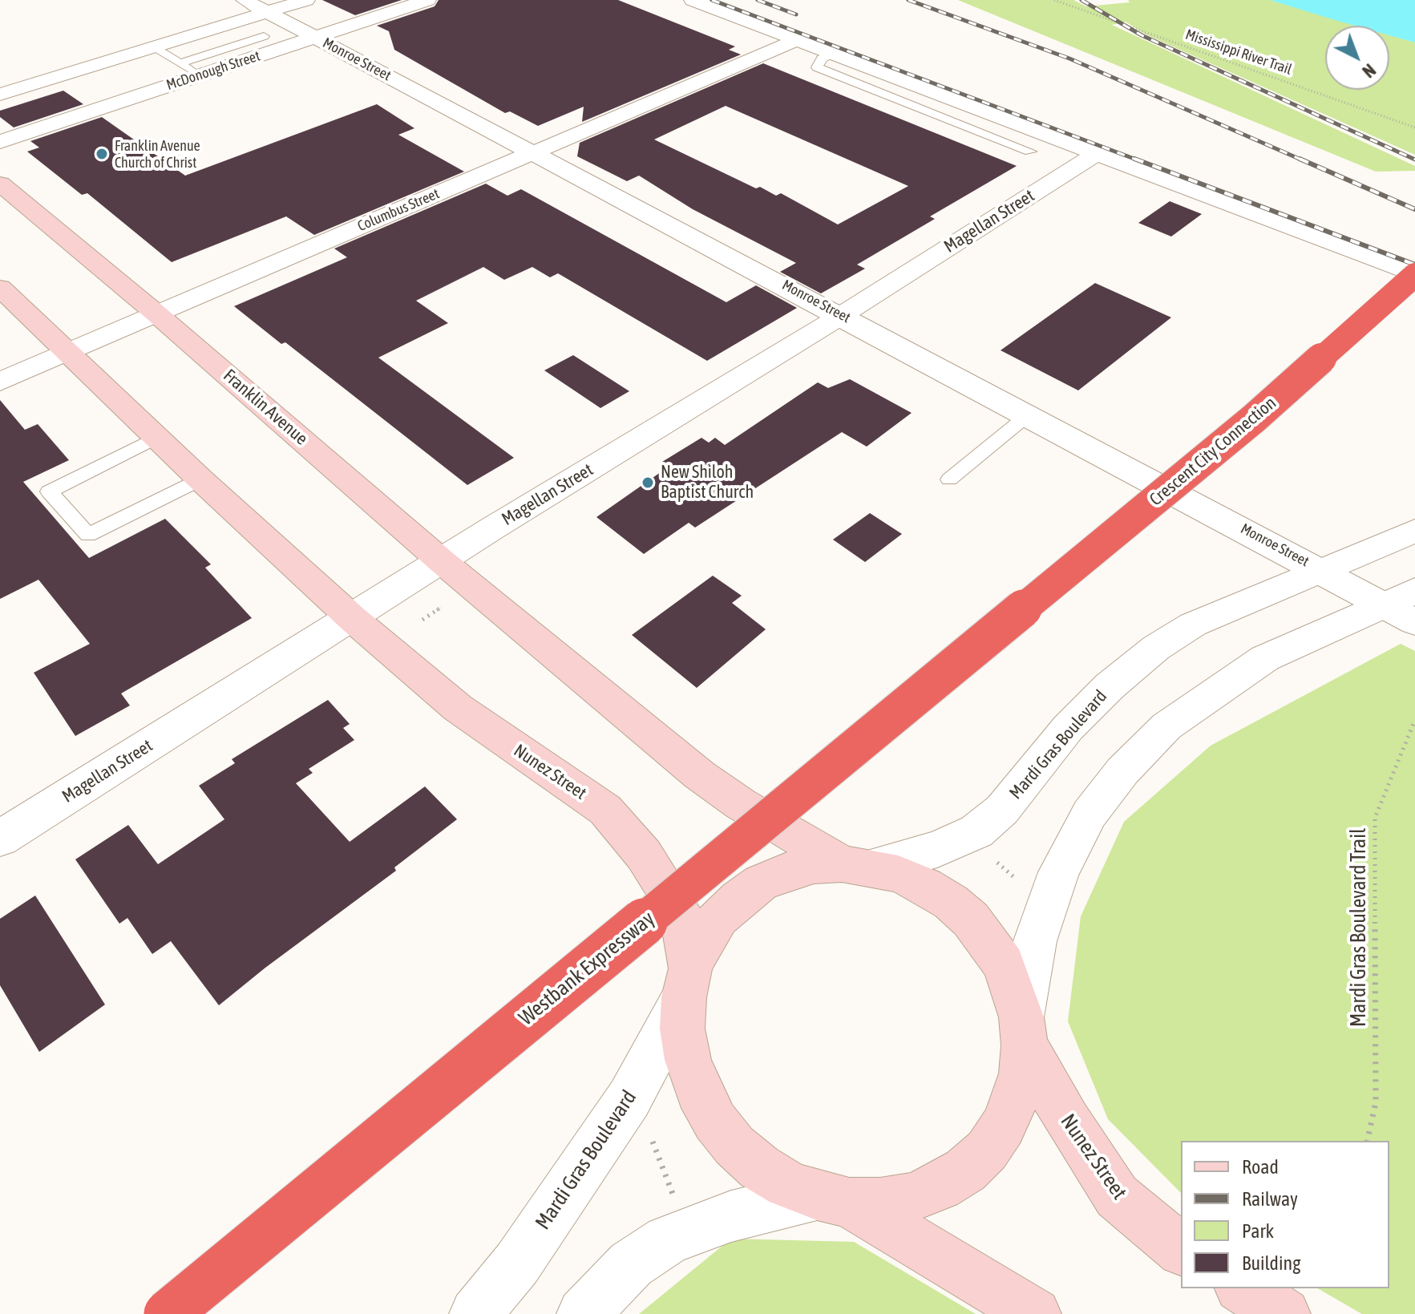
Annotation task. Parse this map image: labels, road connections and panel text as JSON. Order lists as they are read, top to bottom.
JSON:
{
  "streets": {
    "highway": ["Crescent City Connection", "Westbank Expressway"],
    "main road": ["Franklin Avenue", "Nunez Street"],
    "street": [
      "Monroe Street",
      "McDonough Street",
      "Columbus Street",
      "Magellan Street",
      "Mardi Gras Boulevard"
    ],
    "path": ["Mississippi River Trail", "Mardi Gras Boulevard Trail"]
  },
  "crossings": [
    ["Monroe Street", "McDonough Street"],
    ["Monroe Street", "Columbus Street"],
    ["Monroe Street", "Magellan Street"],
    ["Monroe Street", "Mardi Gras Boulevard"],
    ["Columbus Street", "Franklin Avenue"],
    ["Magellan Street", "Franklin Avenue"],
    ["Magellan Street", "Nunez Street"],
    ["Franklin Avenue", "Mardi Gras Boulevard"],
    ["Crescent City Connection", "Westbank Expressway"],
    ["Mardi Gras Boulevard", "Nunez Street"]
  ],
  "places": ["Franklin Avenue Church of Christ", "New Shiloh Baptist Church"],
  "legend": [
    "Road",
    "Railway",
    "Park",
    "Building"
  ],
  "north": "bottom right"
}
